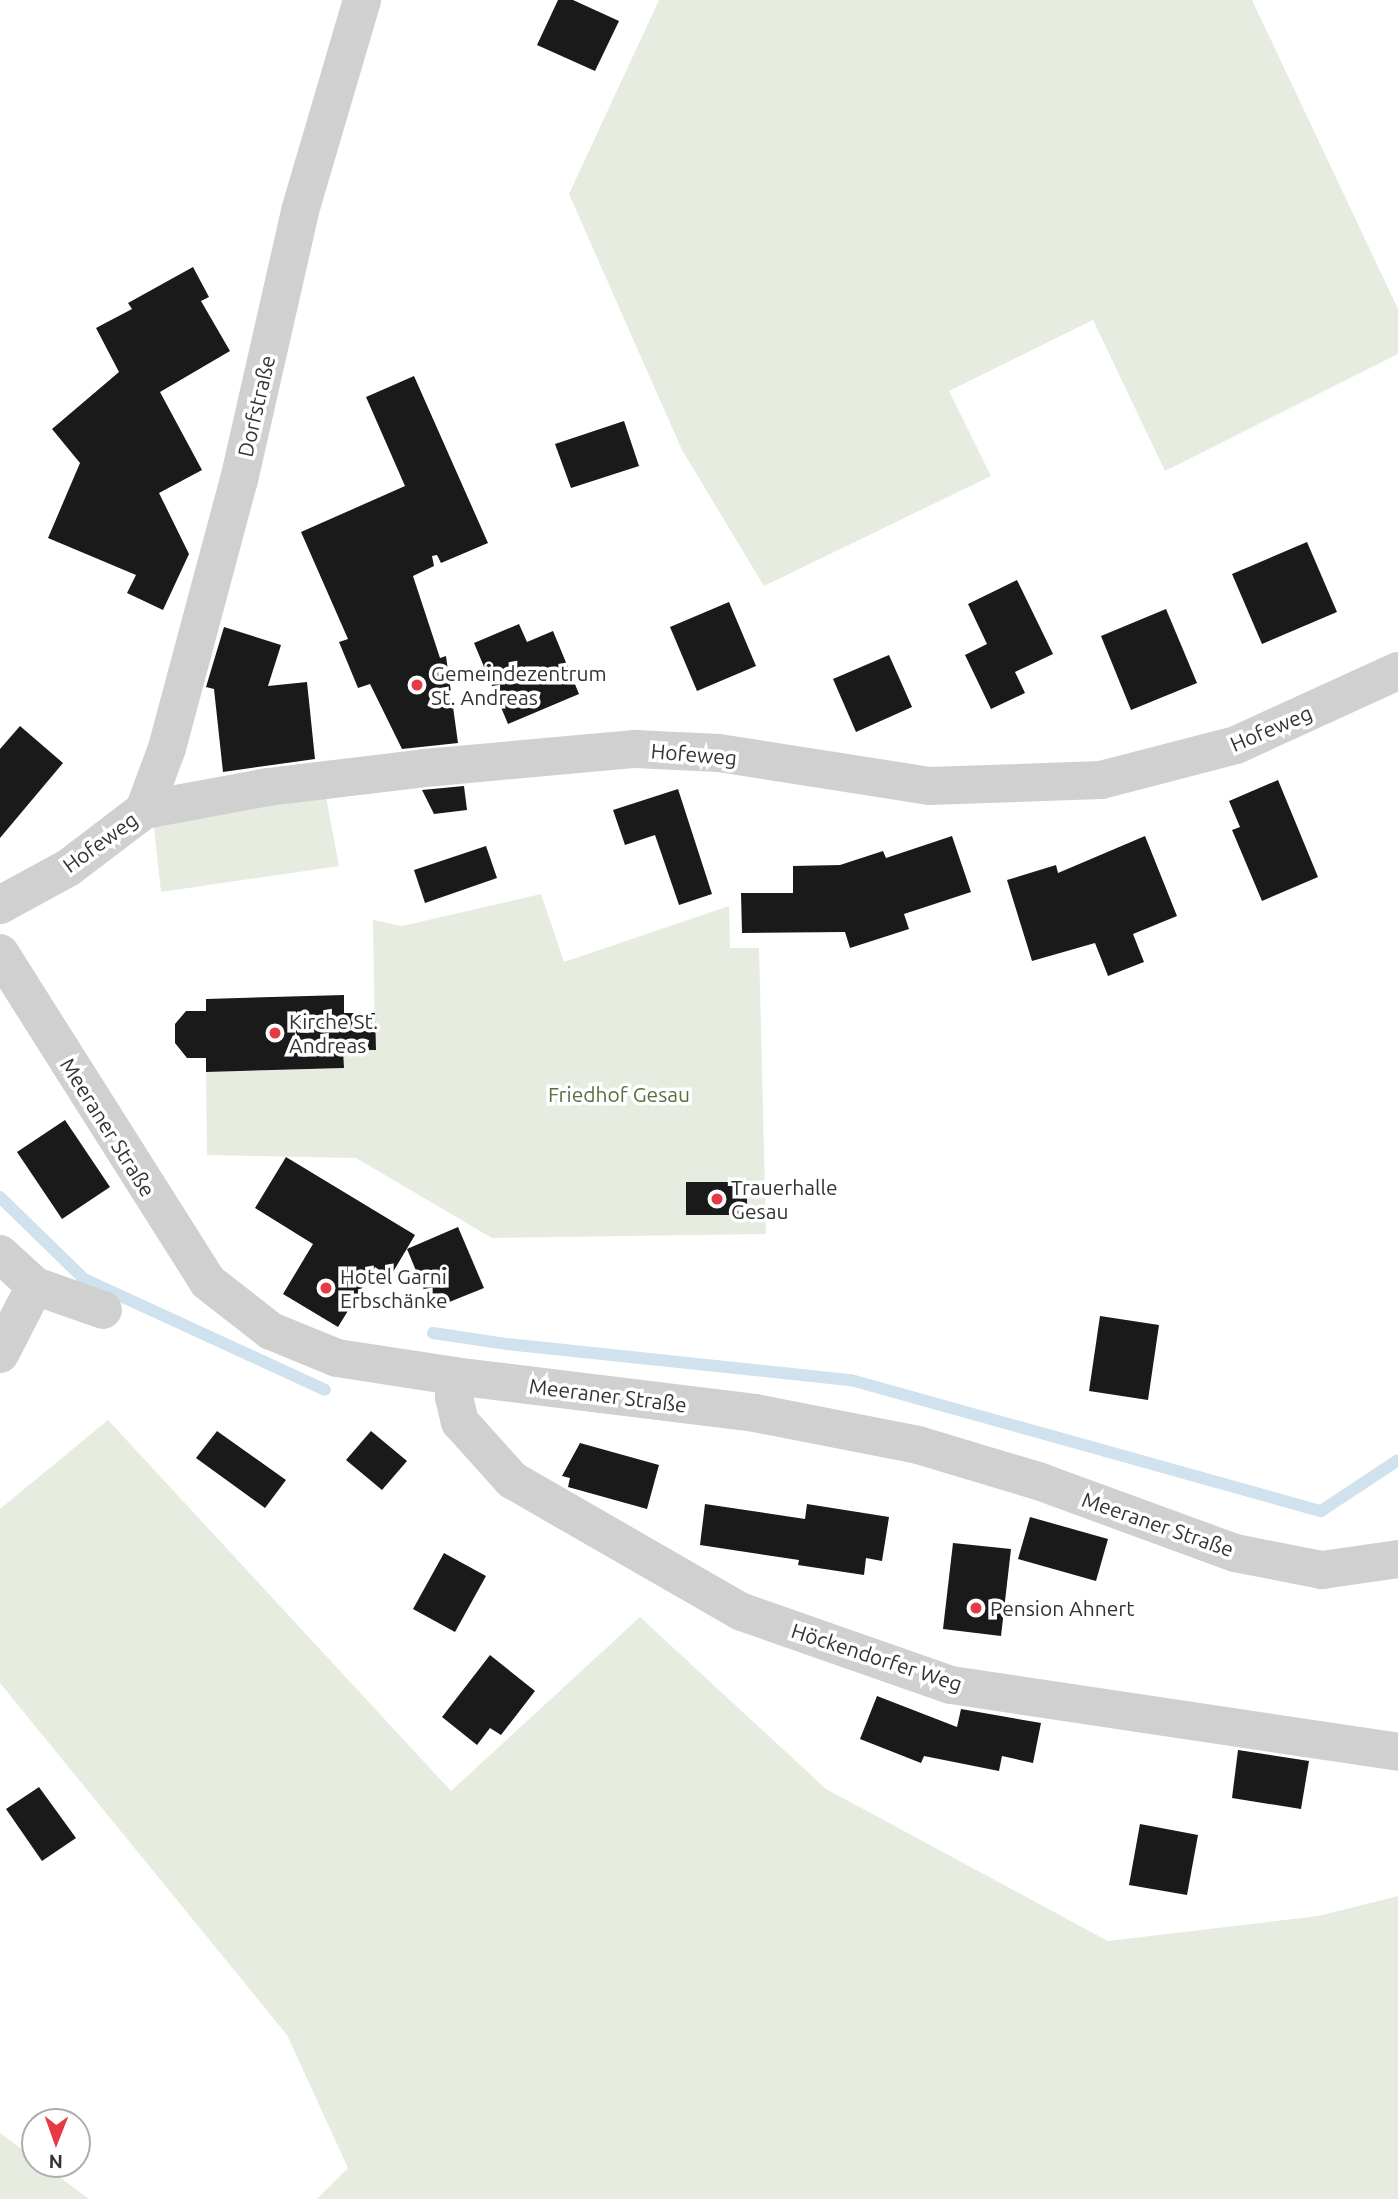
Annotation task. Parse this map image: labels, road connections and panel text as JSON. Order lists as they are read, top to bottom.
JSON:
{
  "streets": {
    "street": [
      "Dorfstraße",
      "Hofeweg",
      "Meeraner Straße",
      "Höckendorfer Weg"
    ]
  },
  "crossings": [
    ["Dorfstraße", "Hofeweg"],
    ["Meeraner Straße", "Höckendorfer Weg"]
  ],
  "parks": ["Friedhof Gesau"],
  "places": [
    "Gemeindezentrum St. Andreas",
    "Kirche St. Andreas",
    "Trauerhalle Gesau",
    "Hotel Garni Erbschänke",
    "Pension Ahnert"
  ],
  "north": "bottom"
}
